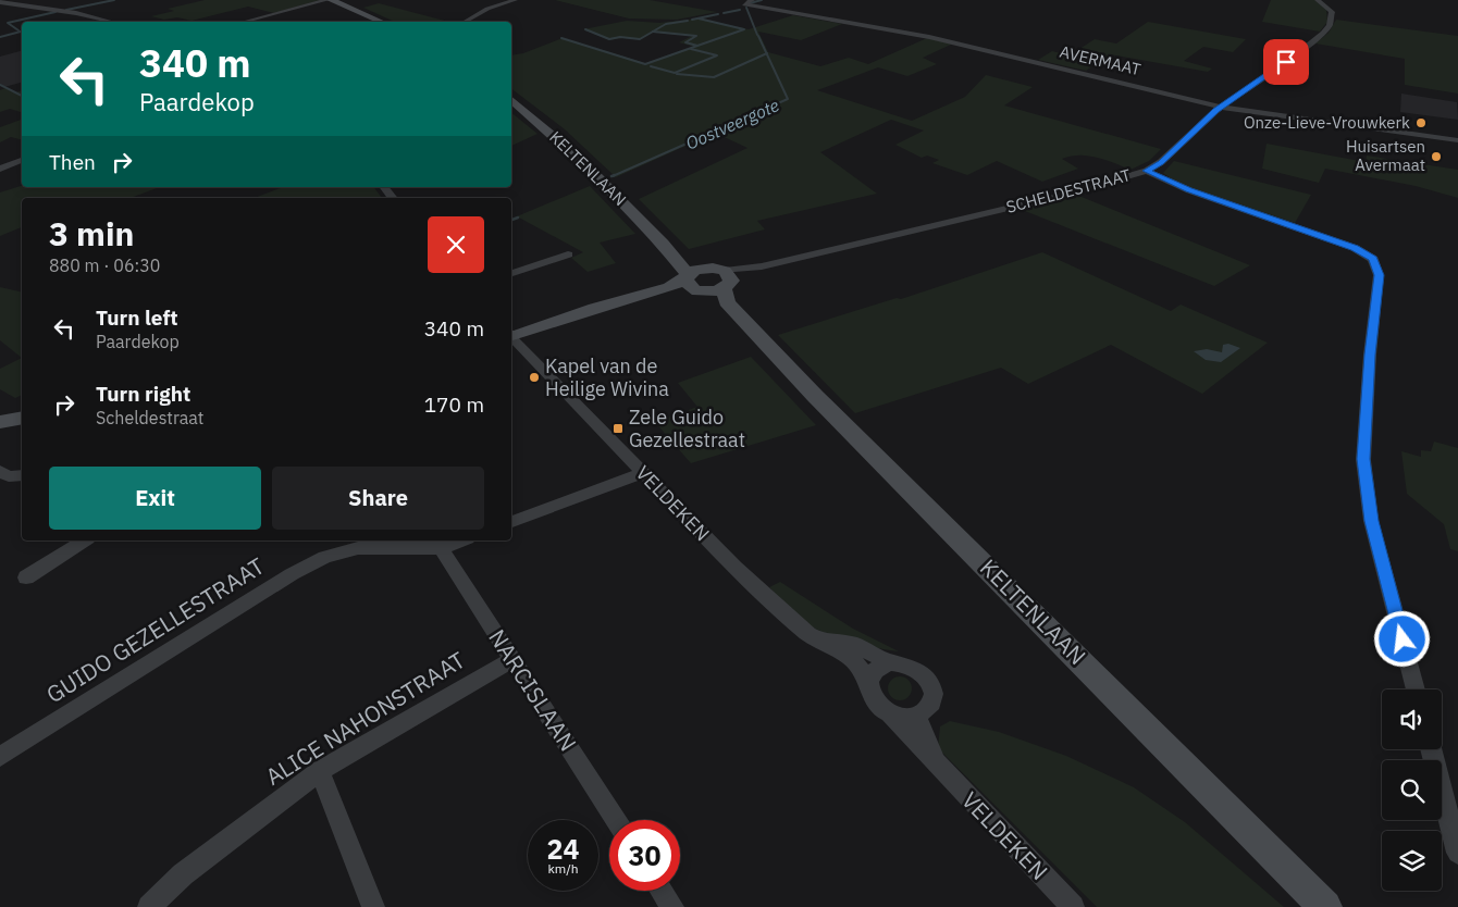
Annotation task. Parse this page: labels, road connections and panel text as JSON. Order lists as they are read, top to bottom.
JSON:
{
  "streets": {
    "main road": ["KELTENLAAN"],
    "street": [
      "AVERMAAT",
      "SCHELDESTRAAT",
      "VELDEKEN",
      "GUIDO GEZELLESTRAAT",
      "NARCISLAAN",
      "ALICE NAHONSTRAAT"
    ]
  },
  "crossings": [
    ["AVERMAAT", "SCHELDESTRAAT"],
    ["KELTENLAAN", "SCHELDESTRAAT"],
    ["GUIDO GEZELLESTRAAT", "NARCISLAAN"],
    ["NARCISLAAN", "ALICE NAHONSTRAAT"]
  ],
  "water": ["Oostveergote"],
  "places": {
    "other": ["Onze-Lieve-Vrouwkerk", "Huisartsen Avermaat", "Kapel van de Heilige Wivina"],
    "transit": ["Zele Guido Gezellestraat"]
  },
  "page": {
    "turn": ["340 m", "Paardekop"],
    "then": "Then",
    "heading": ["3 min", "880 m · 06:30"],
    "list": [
      {
        "name": "Turn left",
        "note": "Paardekop",
        "value": "340 m"
      },
      {
        "name": "Turn right",
        "note": "Scheldestraat",
        "value": "170 m"
      }
    ],
    "buttons": ["Exit", "Share"],
    "speed": "24 km/h",
    "limit": "30"
  }
}
